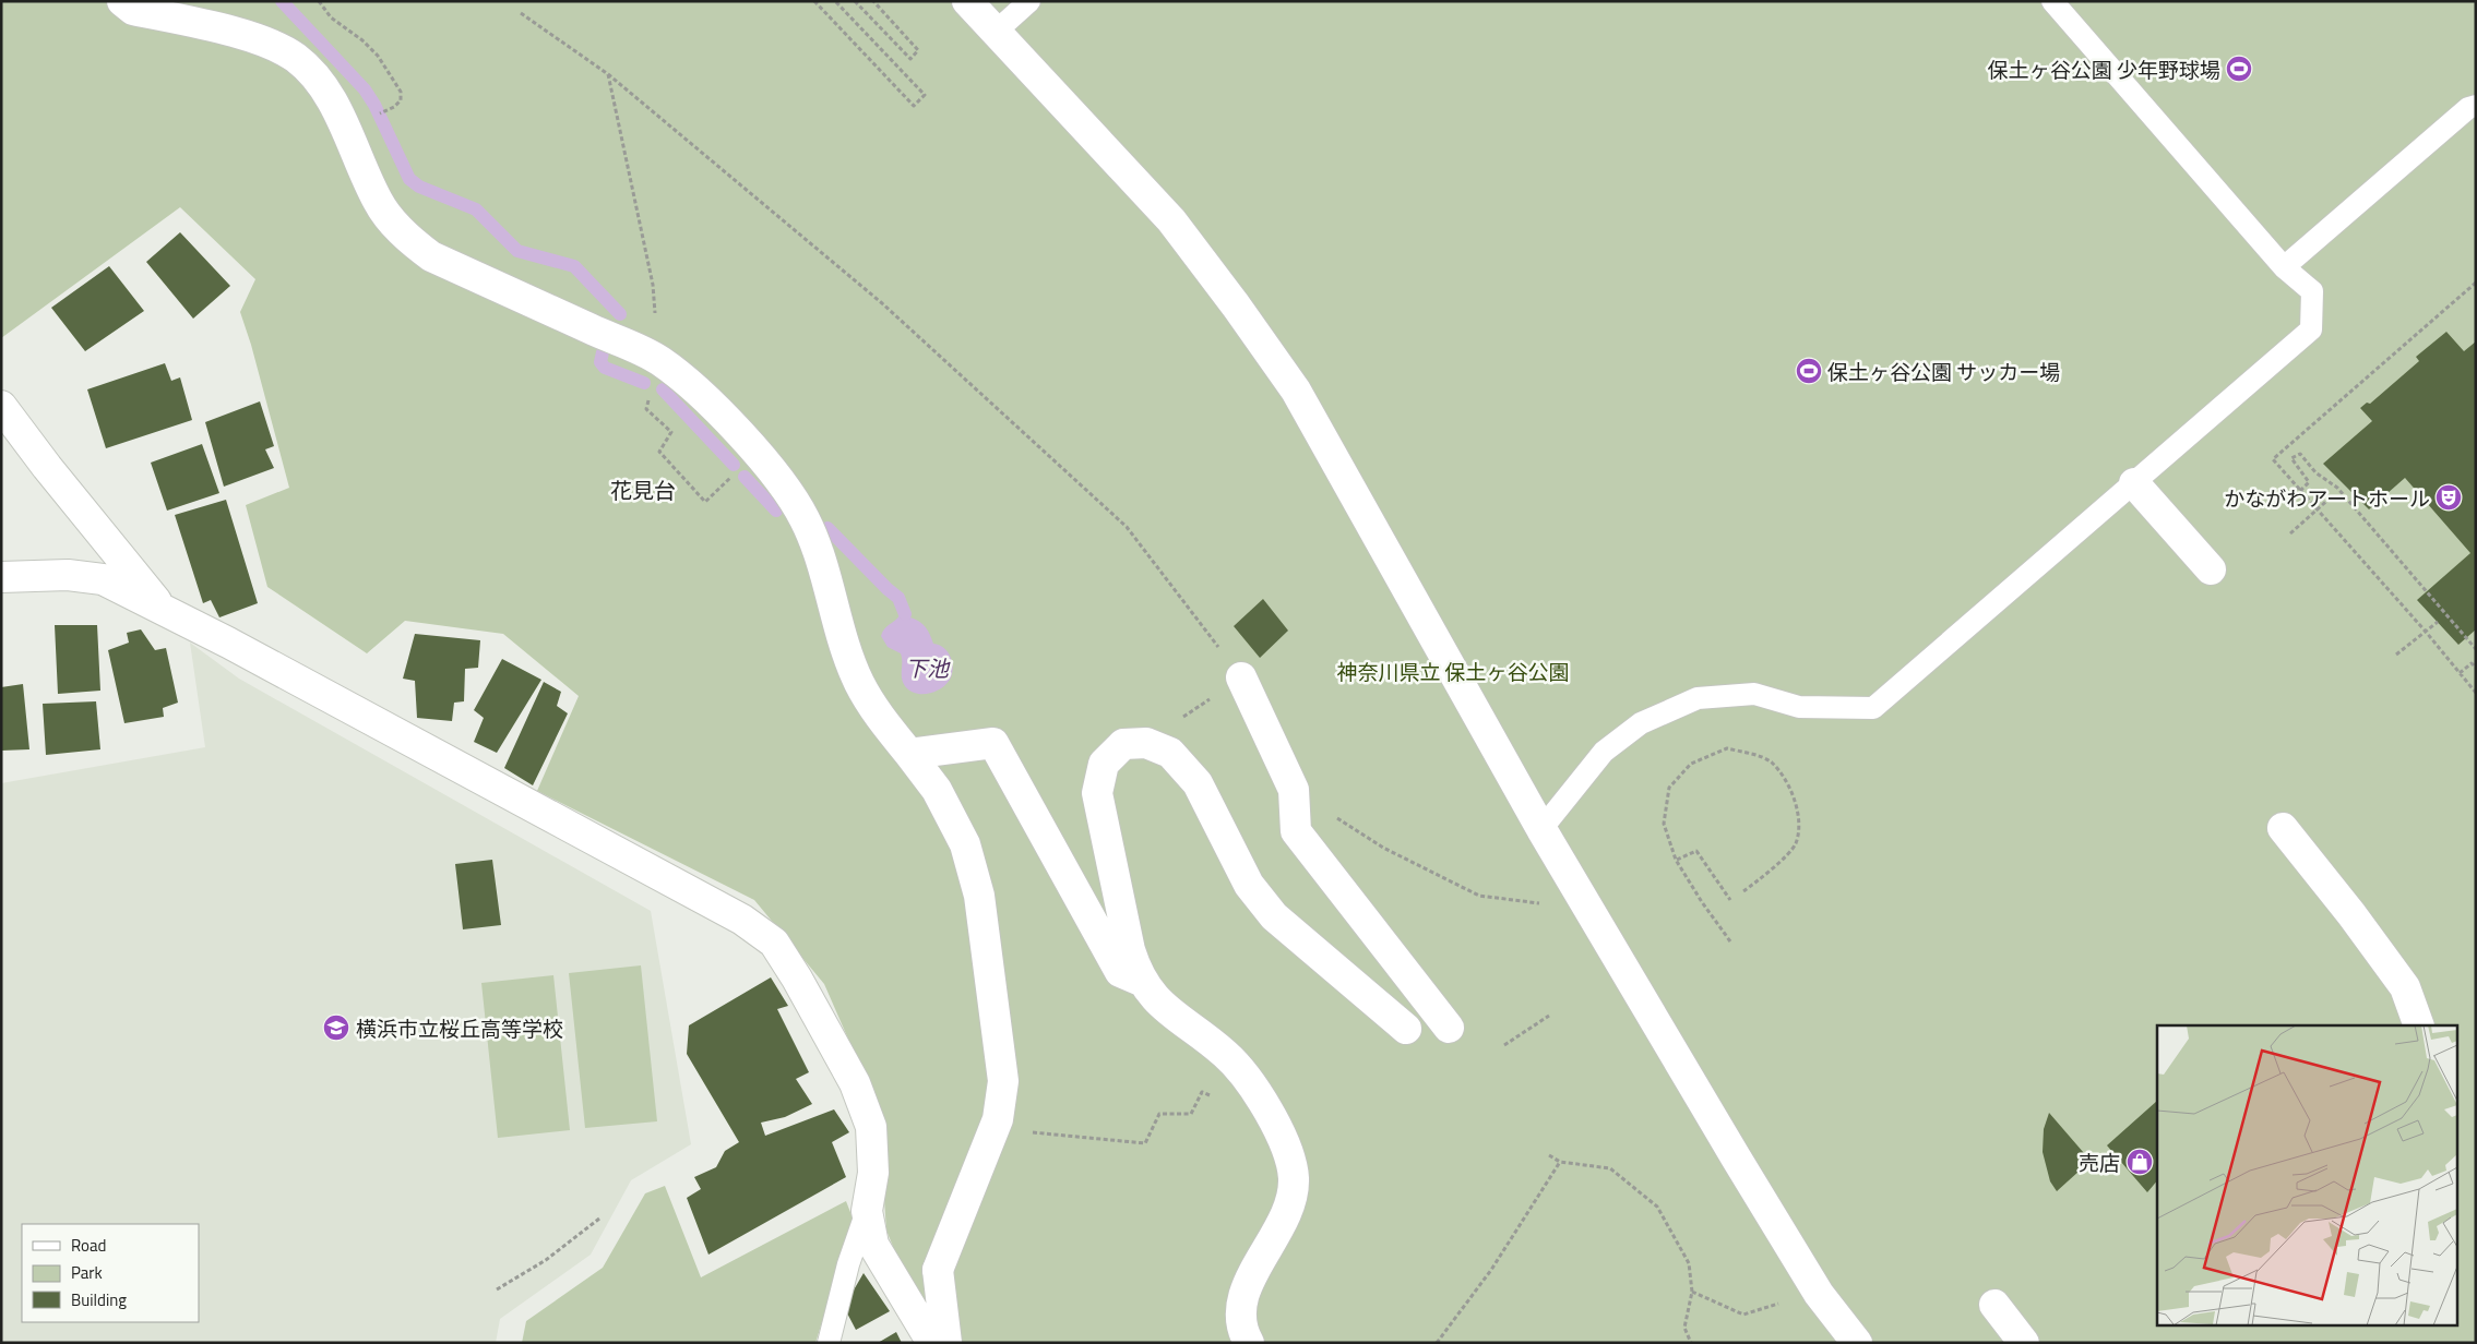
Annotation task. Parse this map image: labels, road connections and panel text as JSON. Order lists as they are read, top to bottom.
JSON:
{
  "districts": ["花見台"],
  "water": ["下池"],
  "parks": ["神奈川県立 保土ヶ谷公園"],
  "places": {
    "sports": ["保土ヶ谷公園 少年野球場", "保土ヶ谷公園 サッカー場"],
    "theatre": ["かながわアートホール"],
    "school or university": ["横浜市立桜丘高等学校"],
    "shop": ["売店"]
  },
  "legend": ["Road", "Park", "Building"]
}
